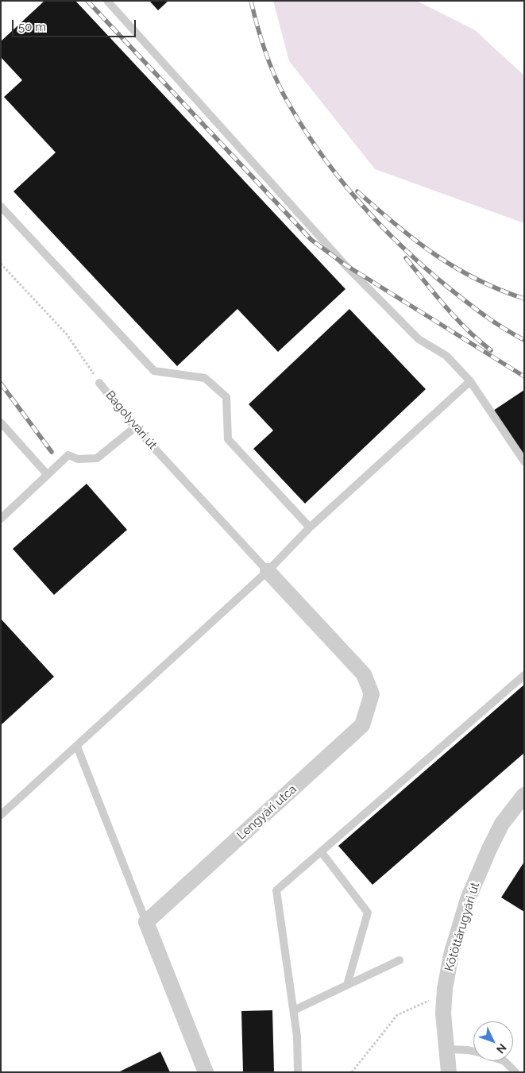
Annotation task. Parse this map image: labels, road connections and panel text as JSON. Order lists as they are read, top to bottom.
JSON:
{
  "streets": {
    "street": ["Lengyári utca", "Kötöttárugyári út"],
    "lane": ["Bagolyvári út"]
  },
  "crossings": [
    ["Bagolyvári út", "Lengyári utca"]
  ],
  "scale_bar": "50 m",
  "north": "bottom right"
}
